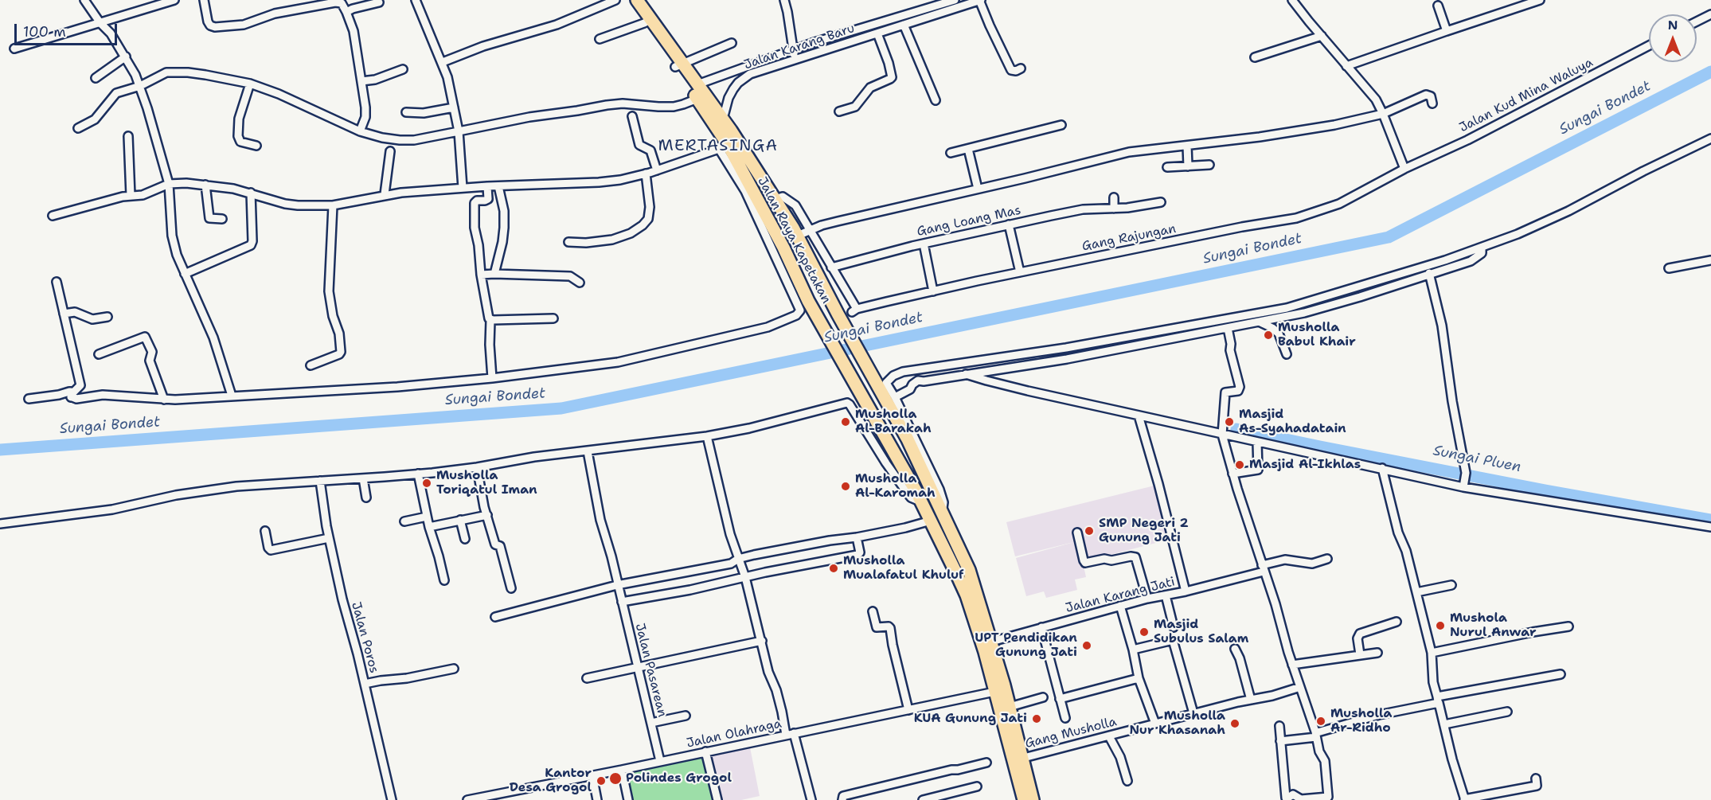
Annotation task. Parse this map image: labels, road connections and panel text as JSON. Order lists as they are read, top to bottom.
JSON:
{
  "streets": {
    "highway": ["Jalan Raya Kapetakan"],
    "street": [
      "Jalan Karang Baru",
      "Jalan Kud Mina Waluya",
      "Gang Loang Mas",
      "Gang Rajungan",
      "Jalan Karang Jati",
      "Jalan Poros",
      "Jalan Pasarean",
      "Gang Musholla",
      "Jalan Olahraga"
    ]
  },
  "crossings": [
    ["Jalan Karang Baru", "Jalan Raya Kapetakan"],
    ["Jalan Kud Mina Waluya", "Gang Rajungan"],
    ["Gang Loang Mas", "Gang Rajungan"],
    ["Jalan Raya Kapetakan", "Jalan Karang Jati"],
    ["Jalan Pasarean", "Jalan Olahraga"]
  ],
  "districts": ["MERTASINGA"],
  "water": ["Sungai Bondet", "Sungai Pluen"],
  "places": [
    "Musholla Babul Khair",
    "Musholla Al-Barakah",
    "Masjid As-Syahadatain",
    "Masjid Al-Ikhlas",
    "Musholla Toriqatul Iman",
    "Musholla Al-Karomah",
    "SMP Negeri 2 Gunung Jati",
    "Musholla Mualafatul Khuluf",
    "Mushola Nurul Anwar",
    "Masjid Subulus Salam",
    "UPT Pendidikan Gunung Jati",
    "KUA Gunung Jati",
    "Musholla Ar-Ridho",
    "Musholla Nur Khasanah",
    "Polindes Grogol",
    "Kantor Desa Grogol"
  ],
  "scale_bar": "100 m",
  "north": "top"
}
